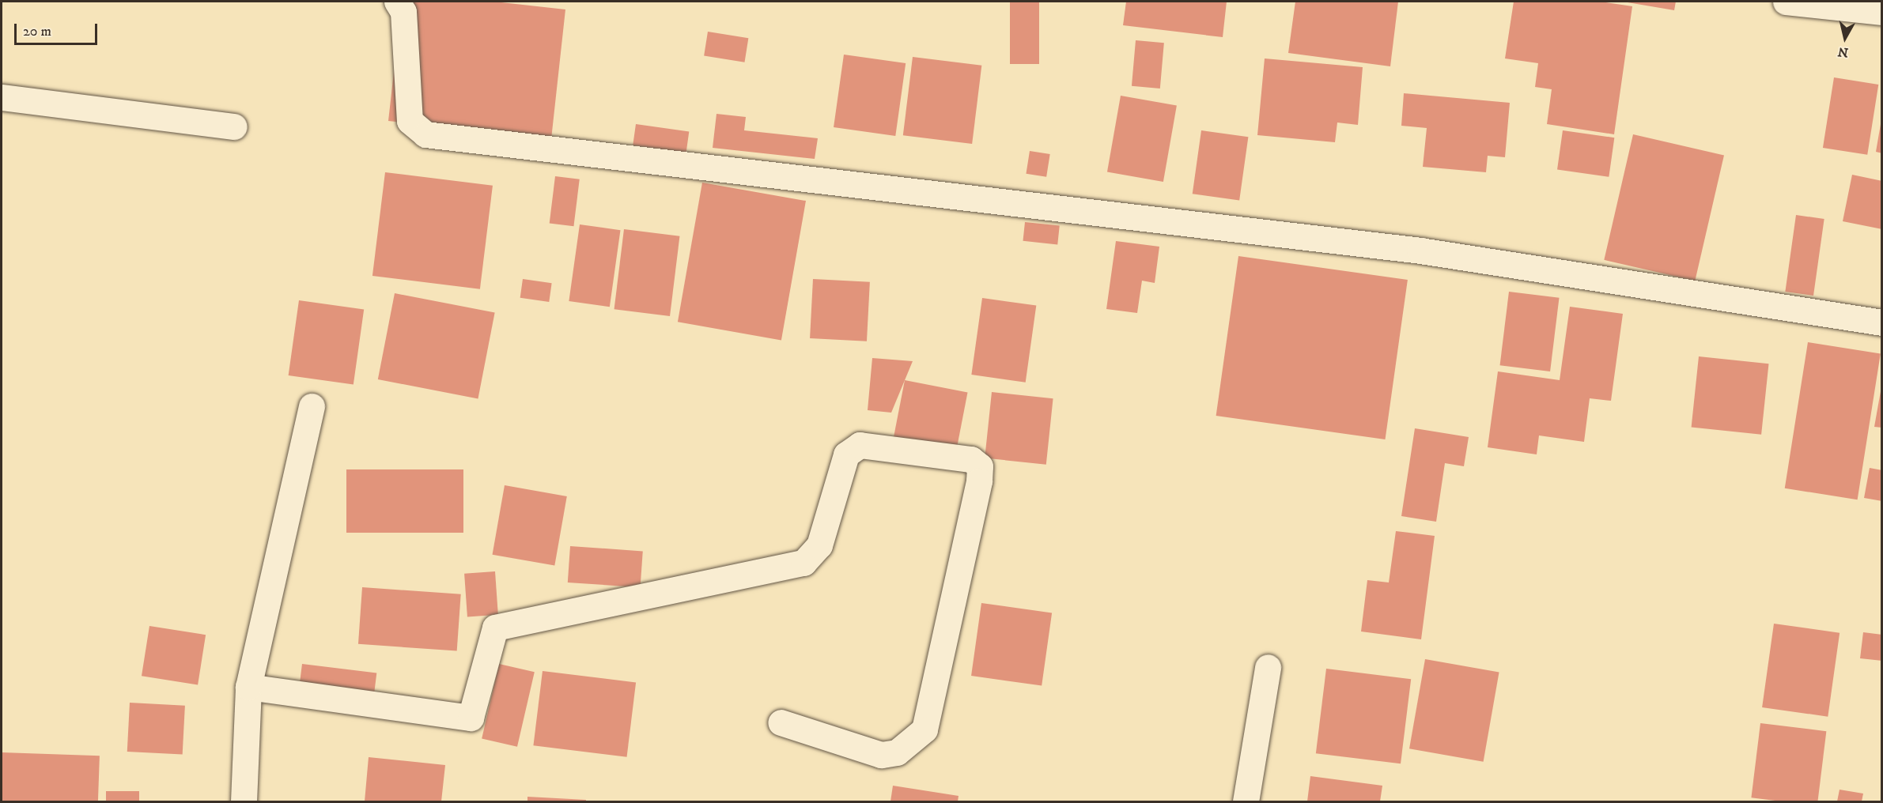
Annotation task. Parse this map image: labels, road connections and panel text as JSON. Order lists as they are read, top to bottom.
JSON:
{
  "scale_bar": "20 m",
  "north": "bottom"
}
